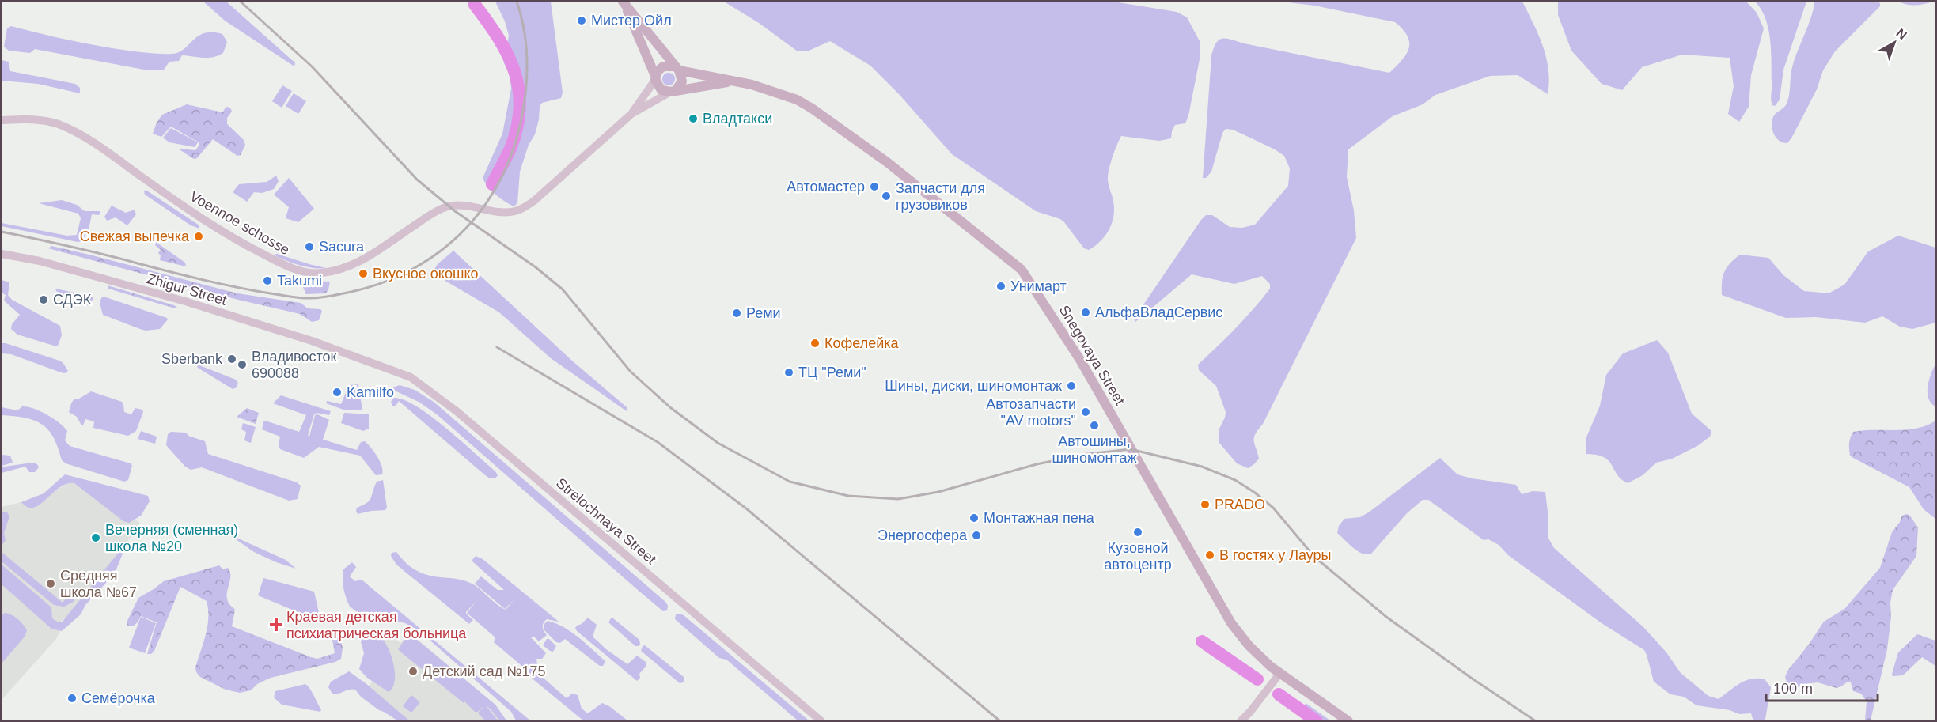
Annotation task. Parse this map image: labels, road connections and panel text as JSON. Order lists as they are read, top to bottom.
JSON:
{
  "streets": {
    "main road": [
      "Voennoe schosse",
      "Zhigur Street",
      "Snegovaya Street",
      "Strelochnaya Street"
    ]
  },
  "crossings": [
    ["Voennoe schosse", "Snegovaya Street"],
    ["Zhigur Street", "Strelochnaya Street"]
  ],
  "places": {
    "other": [
      "Мистер Ойл",
      "Владтакси",
      "Автомастер",
      "Запчасти для грузовиков",
      "Свежая выпечка",
      "Sacura",
      "Вкусное окошко",
      "Takumi",
      "Унимарт",
      "СДЭК",
      "АльфаВладСервис",
      "Реми",
      "Кофелейка",
      "Sberbank",
      "Владивосток 690088",
      "ТЦ \"Реми\"",
      "Шины, диски, шиномонтаж",
      "Kamilfo",
      "Автозапчасти \"AV motors\"",
      "Автошины, шиномонтаж",
      "PRADO",
      "Монтажная пена",
      "Кузовной автоцентр",
      "Энергосфера",
      "Вечерняя (сменная) школа №20",
      "В гостях у Лауры",
      "Средняя школа №67",
      "Детский сад №175",
      "Семёрочка"
    ],
    "health": ["Краевая детская психиатрическая больница"]
  },
  "scale_bar": "100 m",
  "north": "top right"
}
